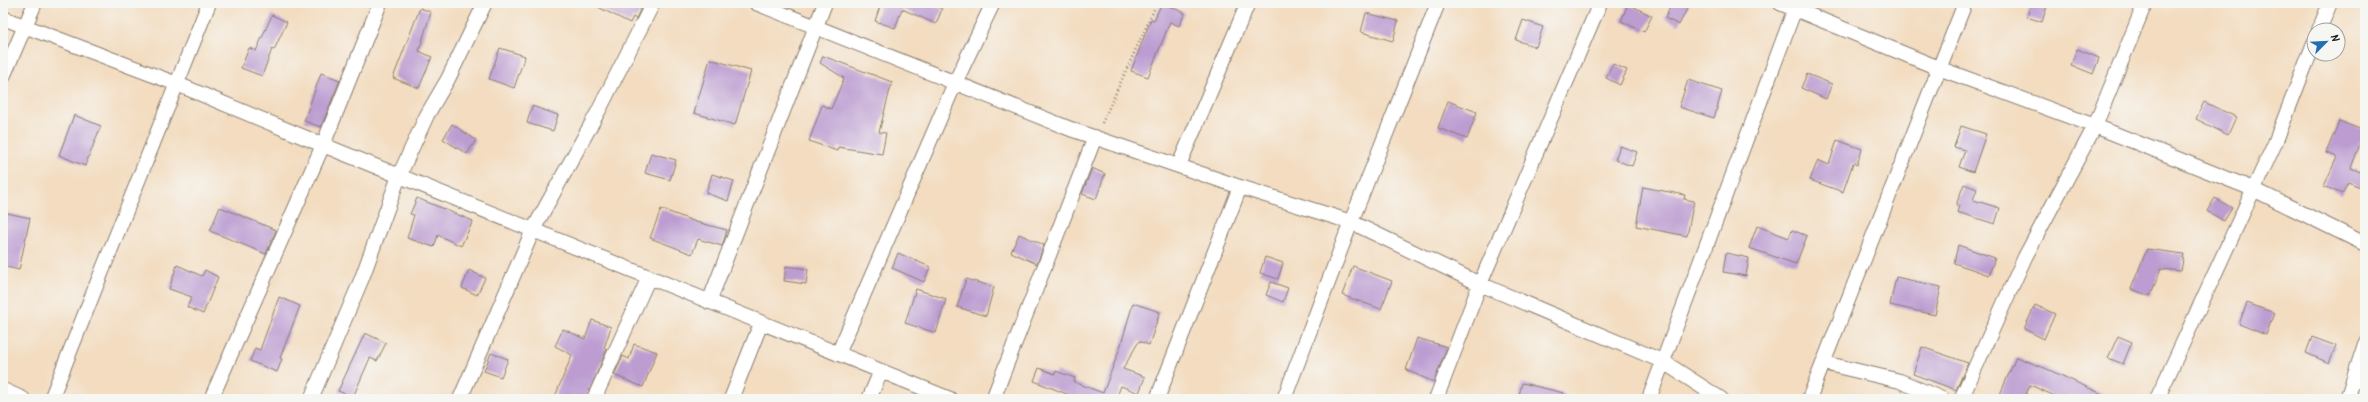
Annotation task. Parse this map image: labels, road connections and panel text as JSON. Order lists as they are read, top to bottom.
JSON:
{
  "north": "top right"
}
